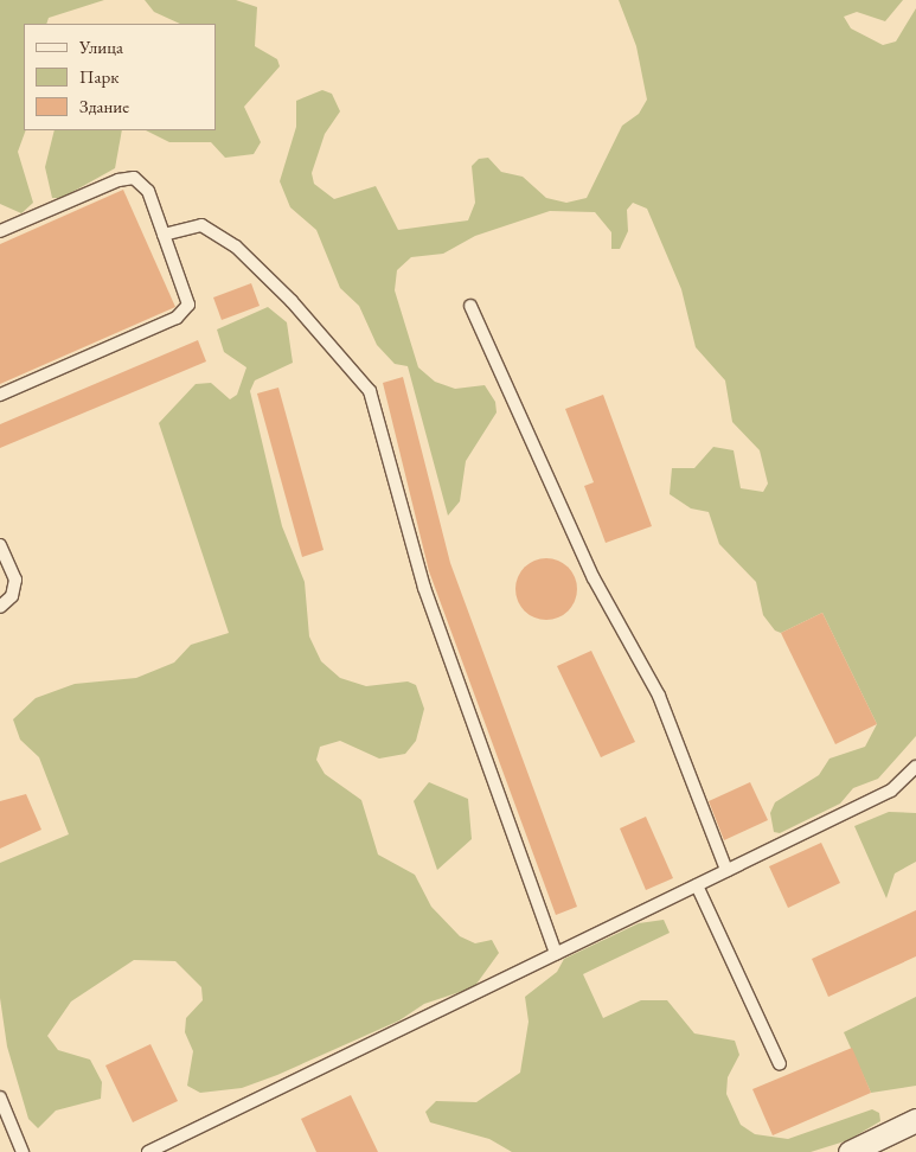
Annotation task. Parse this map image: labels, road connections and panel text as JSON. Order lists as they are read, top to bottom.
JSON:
{
  "legend": ["Улица", "Парк", "Здание"]
}
